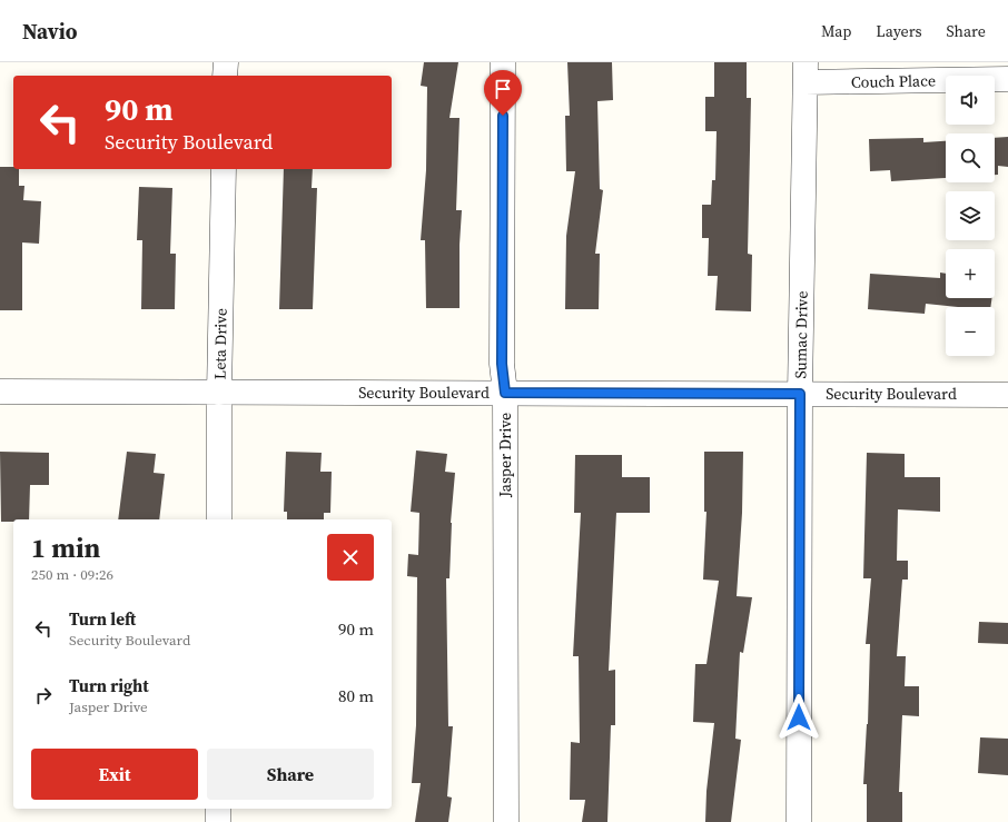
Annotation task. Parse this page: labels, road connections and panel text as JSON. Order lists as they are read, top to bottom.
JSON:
{
  "streets": {
    "street": [
      "Couch Place",
      "Sumac Drive",
      "Leta Drive",
      "Security Boulevard",
      "Jasper Drive"
    ]
  },
  "crossings": [
    ["Couch Place", "Sumac Drive"],
    ["Sumac Drive", "Security Boulevard"],
    ["Leta Drive", "Security Boulevard"],
    ["Security Boulevard", "Jasper Drive"]
  ],
  "page": {
    "header": "Navio",
    "nav": ["Map", "Layers", "Share"],
    "map_buttons": ["+", "−"],
    "turn": ["90 m", "Security Boulevard"],
    "heading": ["1 min", "250 m · 09:26"],
    "list": [
      {
        "name": "Turn left",
        "note": "Security Boulevard",
        "value": "90 m"
      },
      {
        "name": "Turn right",
        "note": "Jasper Drive",
        "value": "80 m"
      }
    ],
    "buttons": ["Exit", "Share"]
  }
}
